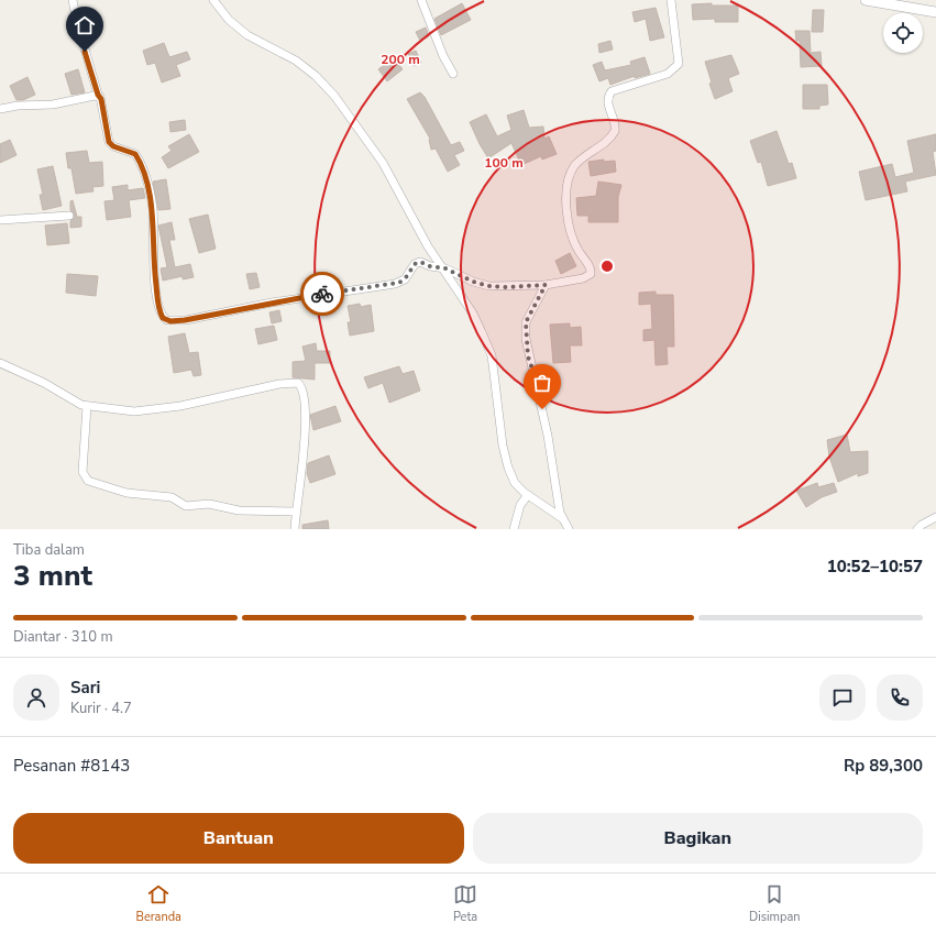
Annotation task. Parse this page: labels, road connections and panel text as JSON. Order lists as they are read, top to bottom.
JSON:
{
  "page": {
    "heading": ["3 mnt", "Tiba dalam", "10:52–10:57"],
    "panel": [
      "Sari",
      "Kurir · 4.7",
      "Pesanan #8143",
      "Rp 89,300"
    ],
    "bar": "Diantar · 310 m",
    "buttons": ["Bantuan", "Bagikan"],
    "tabs": ["Beranda", "Peta", "Disimpan"]
  },
  "rings": ["200 m", "100 m"]
}
